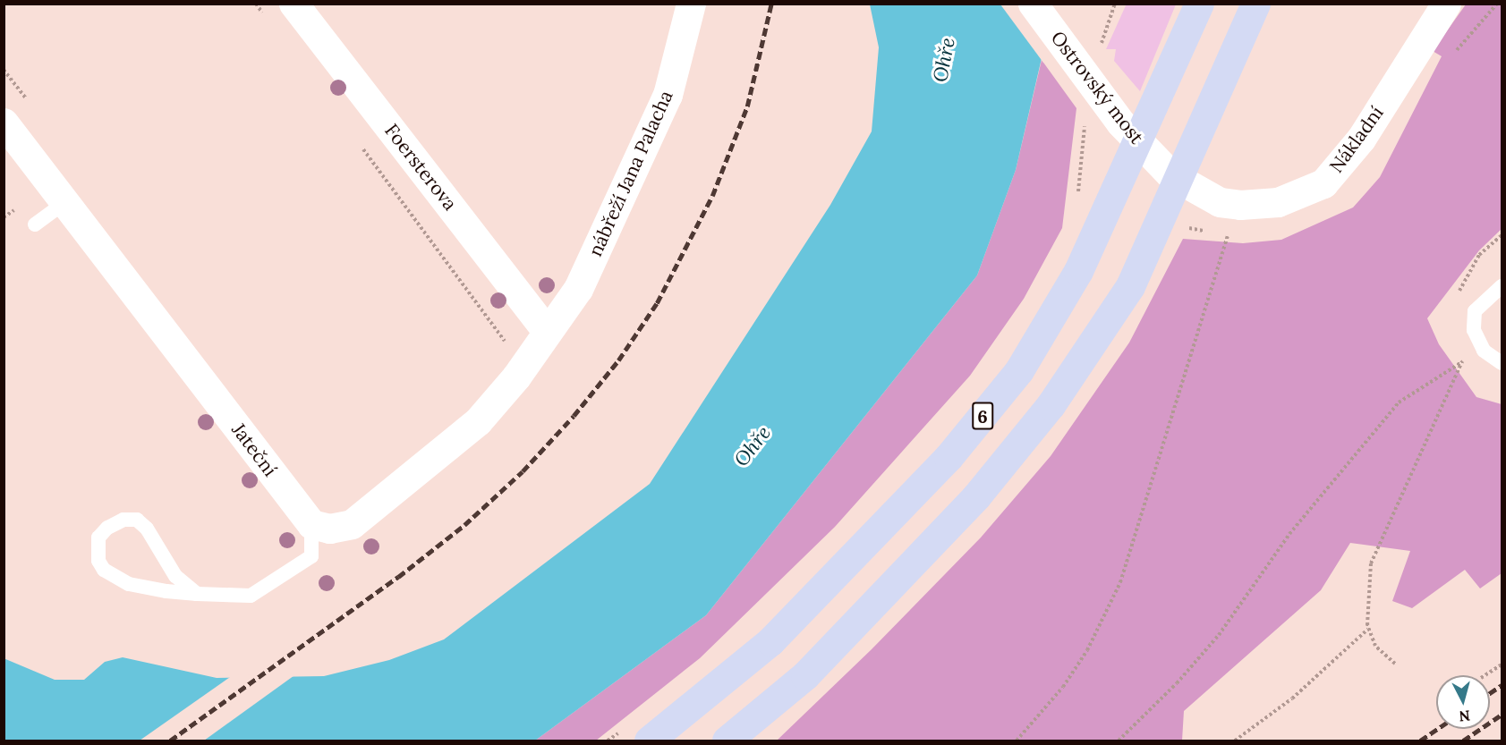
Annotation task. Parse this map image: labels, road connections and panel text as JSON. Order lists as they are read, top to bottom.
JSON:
{
  "streets": {
    "highway": ["6"],
    "street": [
      "Ostrovský most",
      "Nákladní",
      "Foersterova",
      "nábřeží Jana Palacha",
      "Jateční"
    ]
  },
  "crossings": [
    ["Ostrovský most", "Nákladní"],
    ["Foersterova", "nábřeží Jana Palacha"]
  ],
  "water": ["Ohře"],
  "north": "bottom"
}
